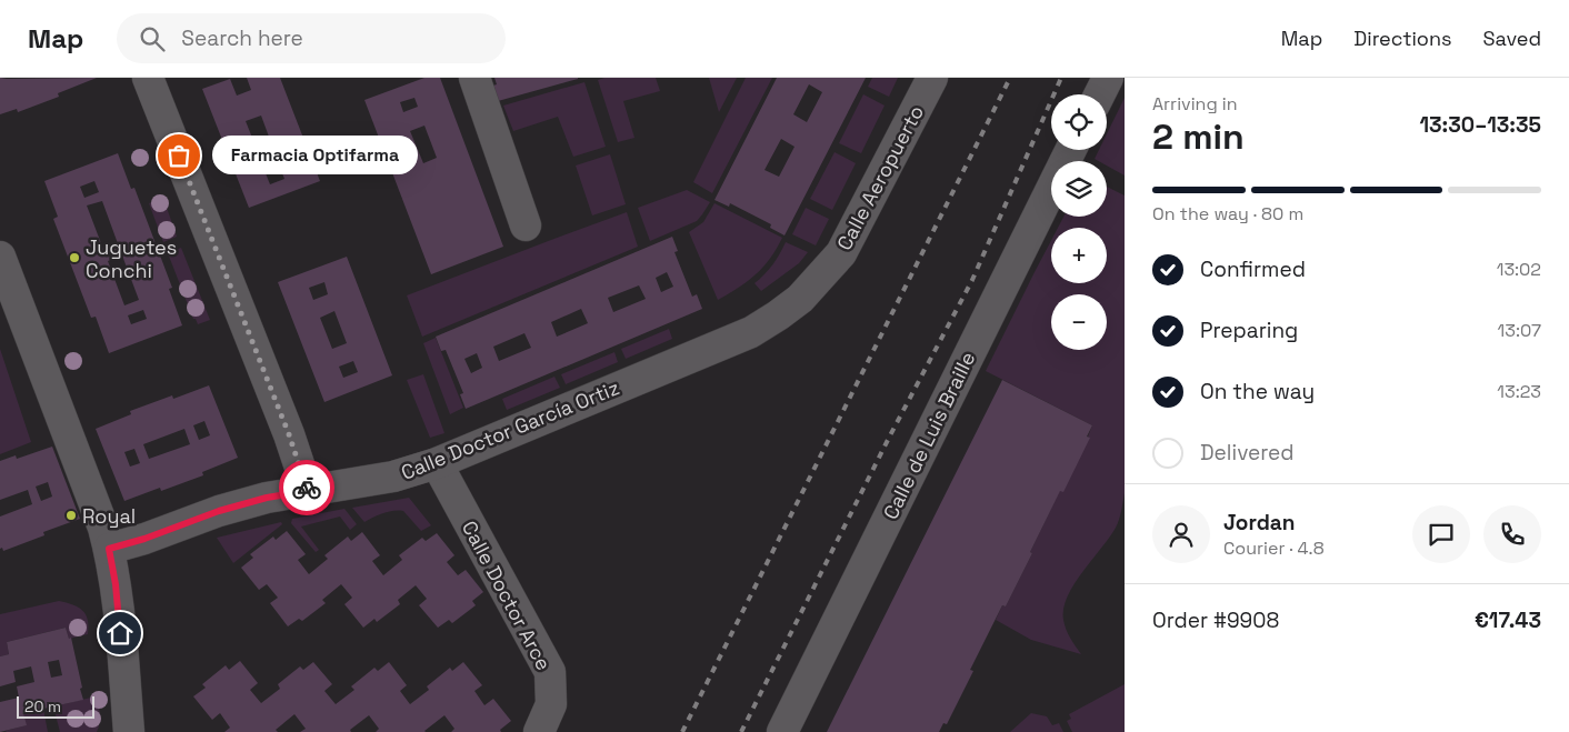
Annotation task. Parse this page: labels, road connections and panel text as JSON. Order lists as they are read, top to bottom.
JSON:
{
  "streets": {
    "street": [
      "Calle Aeropuerto",
      "Calle Doctor García Ortiz",
      "Calle de Luis Braille",
      "Calle Doctor Arce"
    ]
  },
  "crossings": [
    ["Calle Aeropuerto", "Calle Doctor García Ortiz"],
    ["Calle Doctor García Ortiz", "Calle Doctor Arce"]
  ],
  "places": ["Farmacia Optifarma", "Juguetes Conchi", "Royal"],
  "scale_bar": "20 m",
  "page": {
    "header": "Map",
    "search": "Search here",
    "nav": ["Map", "Directions", "Saved"],
    "heading": ["2 min", "Arriving in", "13:30–13:35"],
    "panel": [
      "Jordan",
      "Courier · 4.8",
      "Order #9908",
      "€17.43"
    ],
    "map_buttons": ["+", "−"],
    "bubble": "Farmacia Optifarma",
    "bar": "On the way · 80 m",
    "list": [
      ["Confirmed", "13:02"],
      ["Preparing", "13:07"],
      ["On the way", "13:23"],
      "Delivered"
    ],
    "scale": "20 m"
  }
}
